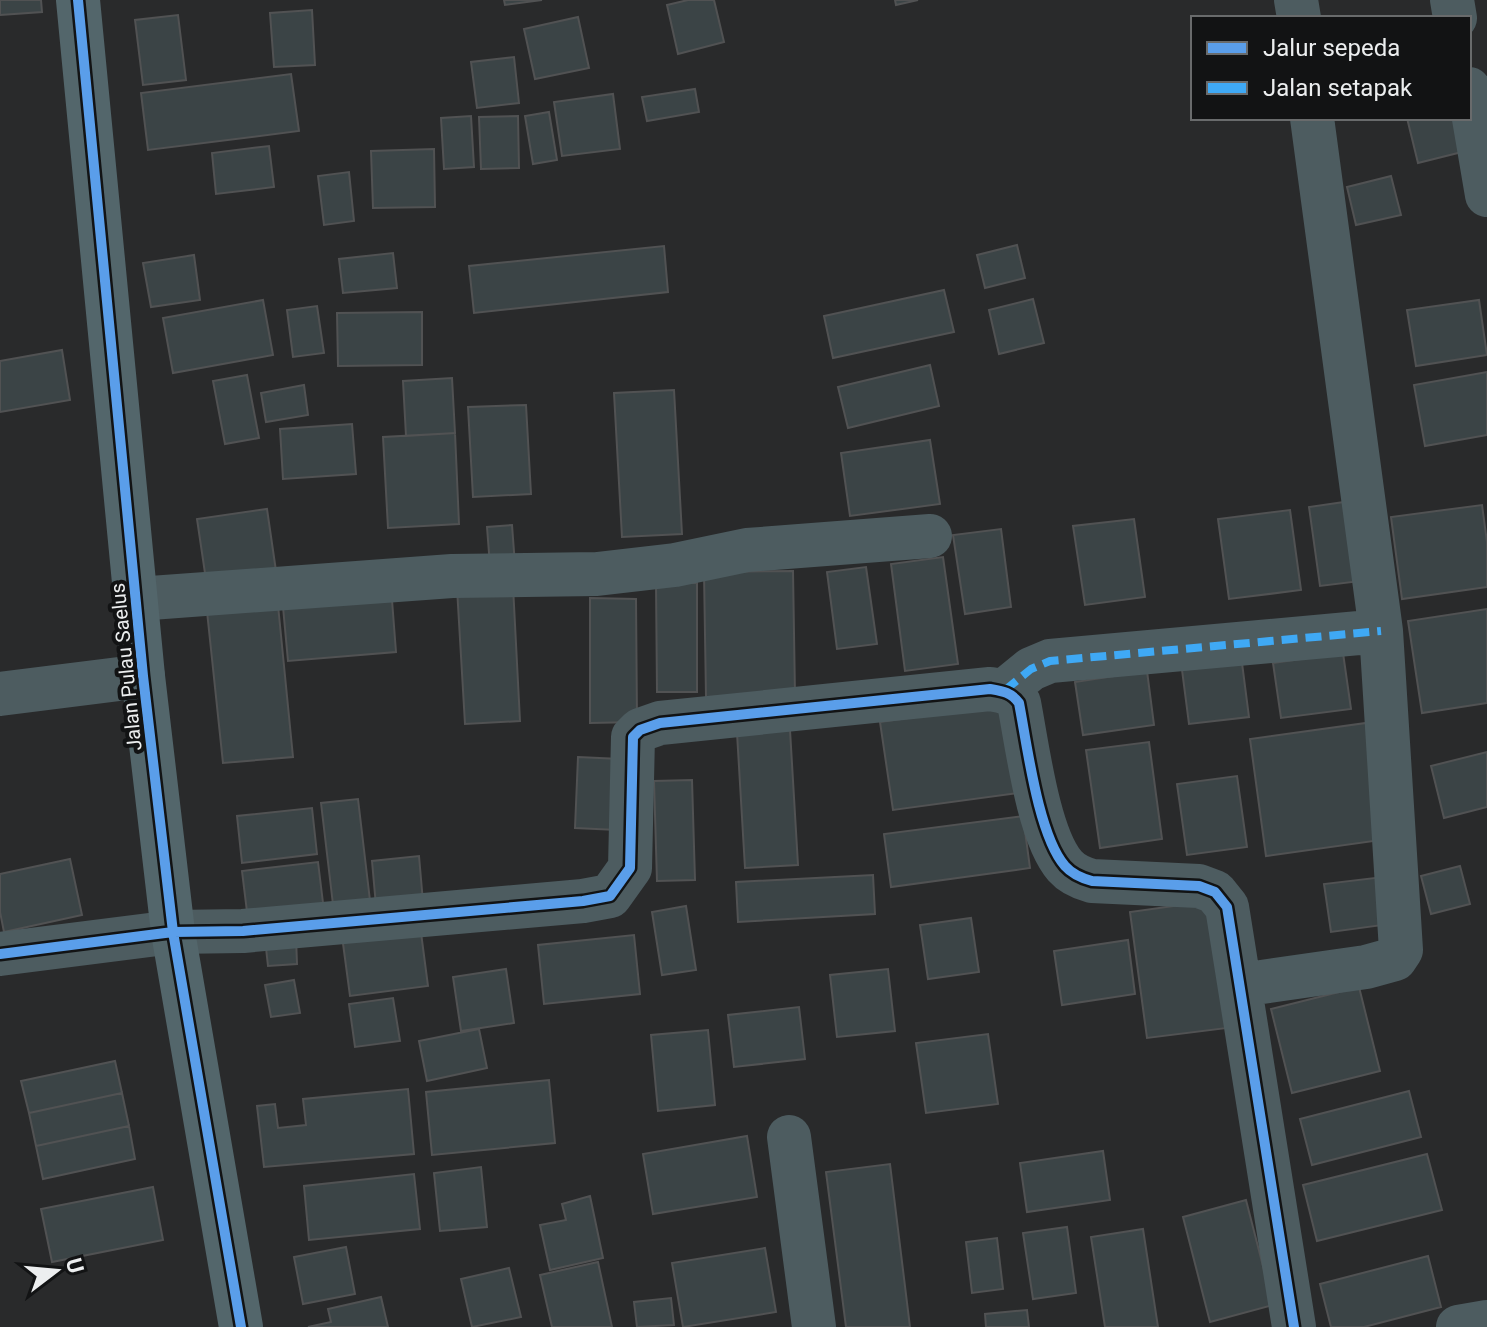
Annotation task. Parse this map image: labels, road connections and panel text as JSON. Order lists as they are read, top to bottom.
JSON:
{
  "streets": {
    "street": ["Jalan Pulau Saelus"]
  },
  "legend": ["Jalur sepeda", "Jalan setapak"],
  "north": "right"
}
